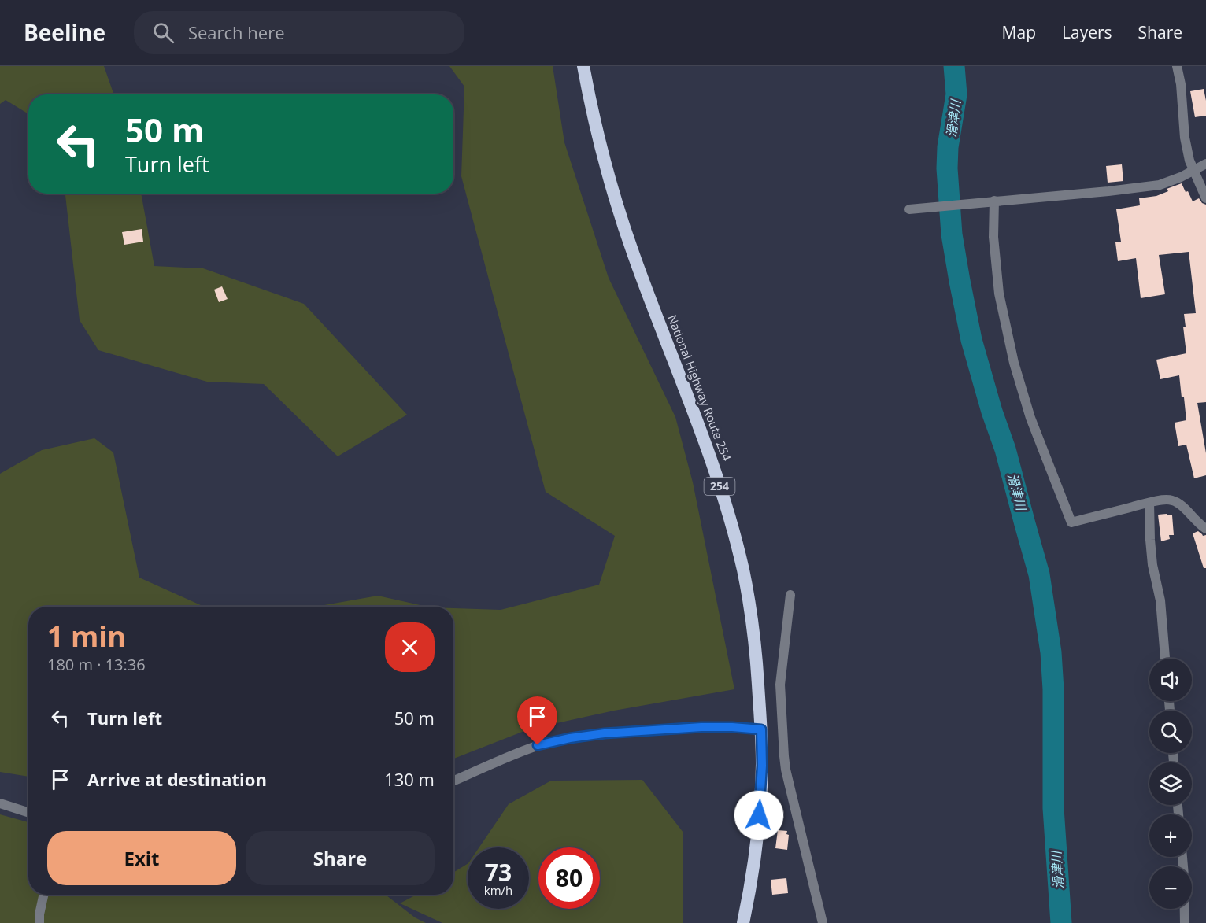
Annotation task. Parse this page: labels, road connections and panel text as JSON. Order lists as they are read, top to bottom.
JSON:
{
  "streets": {
    "highway": ["National Highway Route 254", "254"]
  },
  "water": ["滑津川"],
  "page": {
    "header": "Beeline",
    "search": "Search here",
    "nav": ["Map", "Layers", "Share"],
    "turn": ["50 m", "Turn left"],
    "heading": ["1 min", "180 m · 13:36"],
    "map_buttons": ["+", "−"],
    "list": [
      {
        "name": "Turn left",
        "value": "50 m"
      },
      {
        "name": "Arrive at destination",
        "value": "130 m"
      }
    ],
    "buttons": ["Exit", "Share"],
    "speed": "73 km/h",
    "limit": "80"
  }
}
